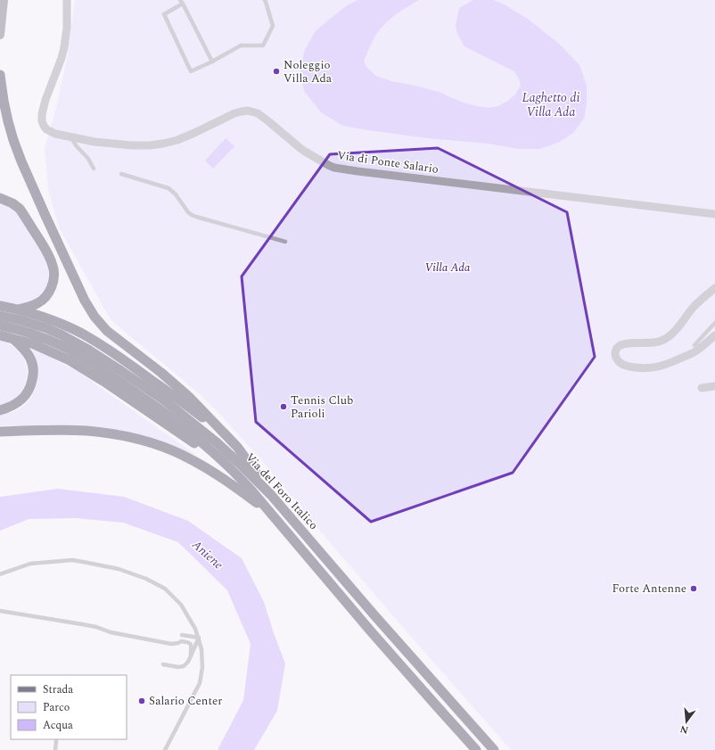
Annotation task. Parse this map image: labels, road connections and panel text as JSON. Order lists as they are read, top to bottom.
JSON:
{
  "streets": {
    "highway": ["Via del Foro Italico"],
    "street": ["Via di Ponte Salario"]
  },
  "water": ["Laghetto di Villa Ada", "Aniene"],
  "parks": ["Villa Ada"],
  "places": [
    "Noleggio Villa Ada",
    "Tennis Club Parioli",
    "Forte Antenne",
    "Salario Center"
  ],
  "legend": ["Strada", "Parco", "Acqua"],
  "north": "bottom"
}
